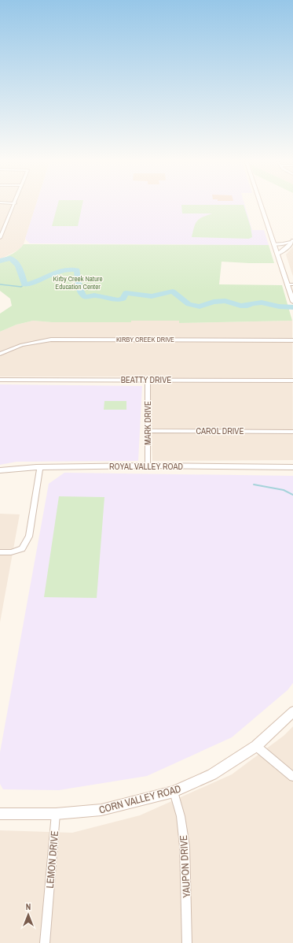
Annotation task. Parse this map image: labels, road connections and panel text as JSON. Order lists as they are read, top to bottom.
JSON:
{
  "streets": {
    "main road": ["CORN VALLEY ROAD"],
    "street": [
      "KIRBY CREEK DRIVE",
      "BEATTY DRIVE",
      "MARK DRIVE",
      "CAROL DRIVE",
      "ROYAL VALLEY ROAD",
      "LEMON DRIVE",
      "YAUPON DRIVE"
    ]
  },
  "crossings": [
    ["BEATTY DRIVE", "MARK DRIVE"],
    ["MARK DRIVE", "CAROL DRIVE"],
    ["MARK DRIVE", "ROYAL VALLEY ROAD"],
    ["CORN VALLEY ROAD", "LEMON DRIVE"],
    ["CORN VALLEY ROAD", "YAUPON DRIVE"]
  ],
  "parks": ["Kirby Creek Nature Education Center"],
  "north": "top"
}
